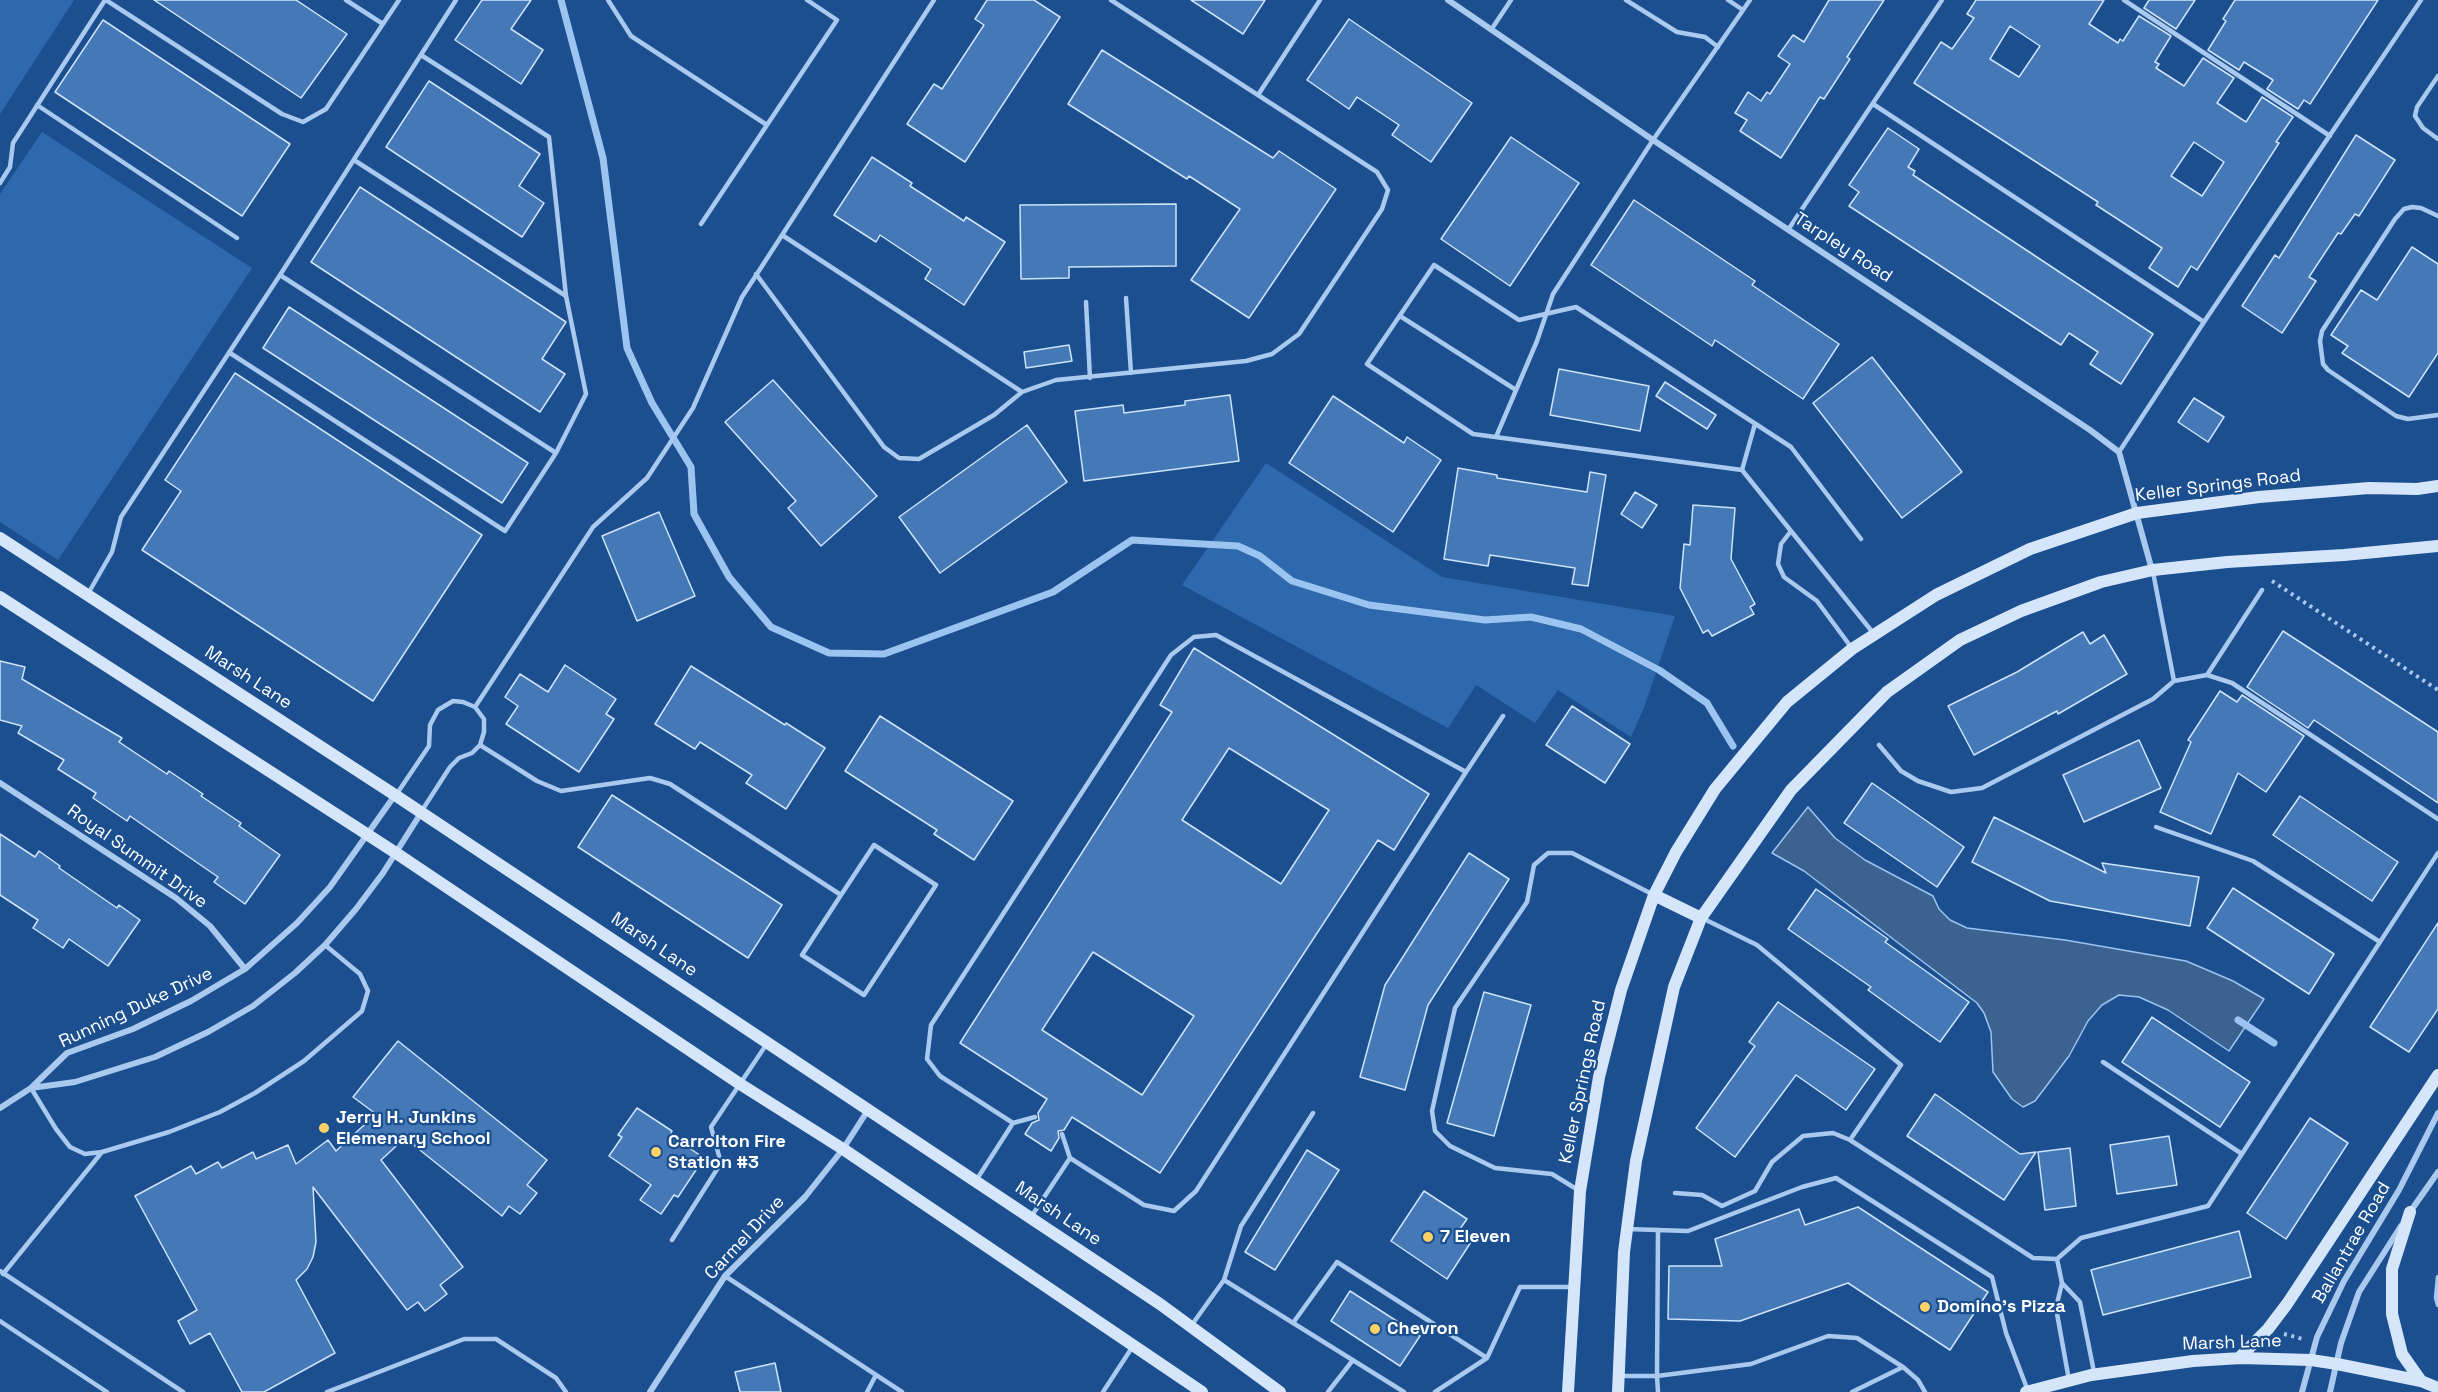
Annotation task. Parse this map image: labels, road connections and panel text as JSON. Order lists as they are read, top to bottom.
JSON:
{
  "streets": {
    "main road": ["Keller Springs Road", "Marsh Lane"],
    "street": [
      "Tarpley Road",
      "Royal Summit Drive",
      "Running Duke Drive",
      "Carmel Drive",
      "Ballantrae Road"
    ]
  },
  "crossings": [
    ["Marsh Lane", "Running Duke Drive"],
    ["Marsh Lane", "Carmel Drive"],
    ["Marsh Lane", "Ballantrae Road"],
    ["Royal Summit Drive", "Running Duke Drive"]
  ],
  "places": [
    "Jerry H. Junkins Elemenary School",
    "Carrolton Fire Station #3",
    "7 Eleven",
    "Domino's Pizza",
    "Chevron"
  ]
}
